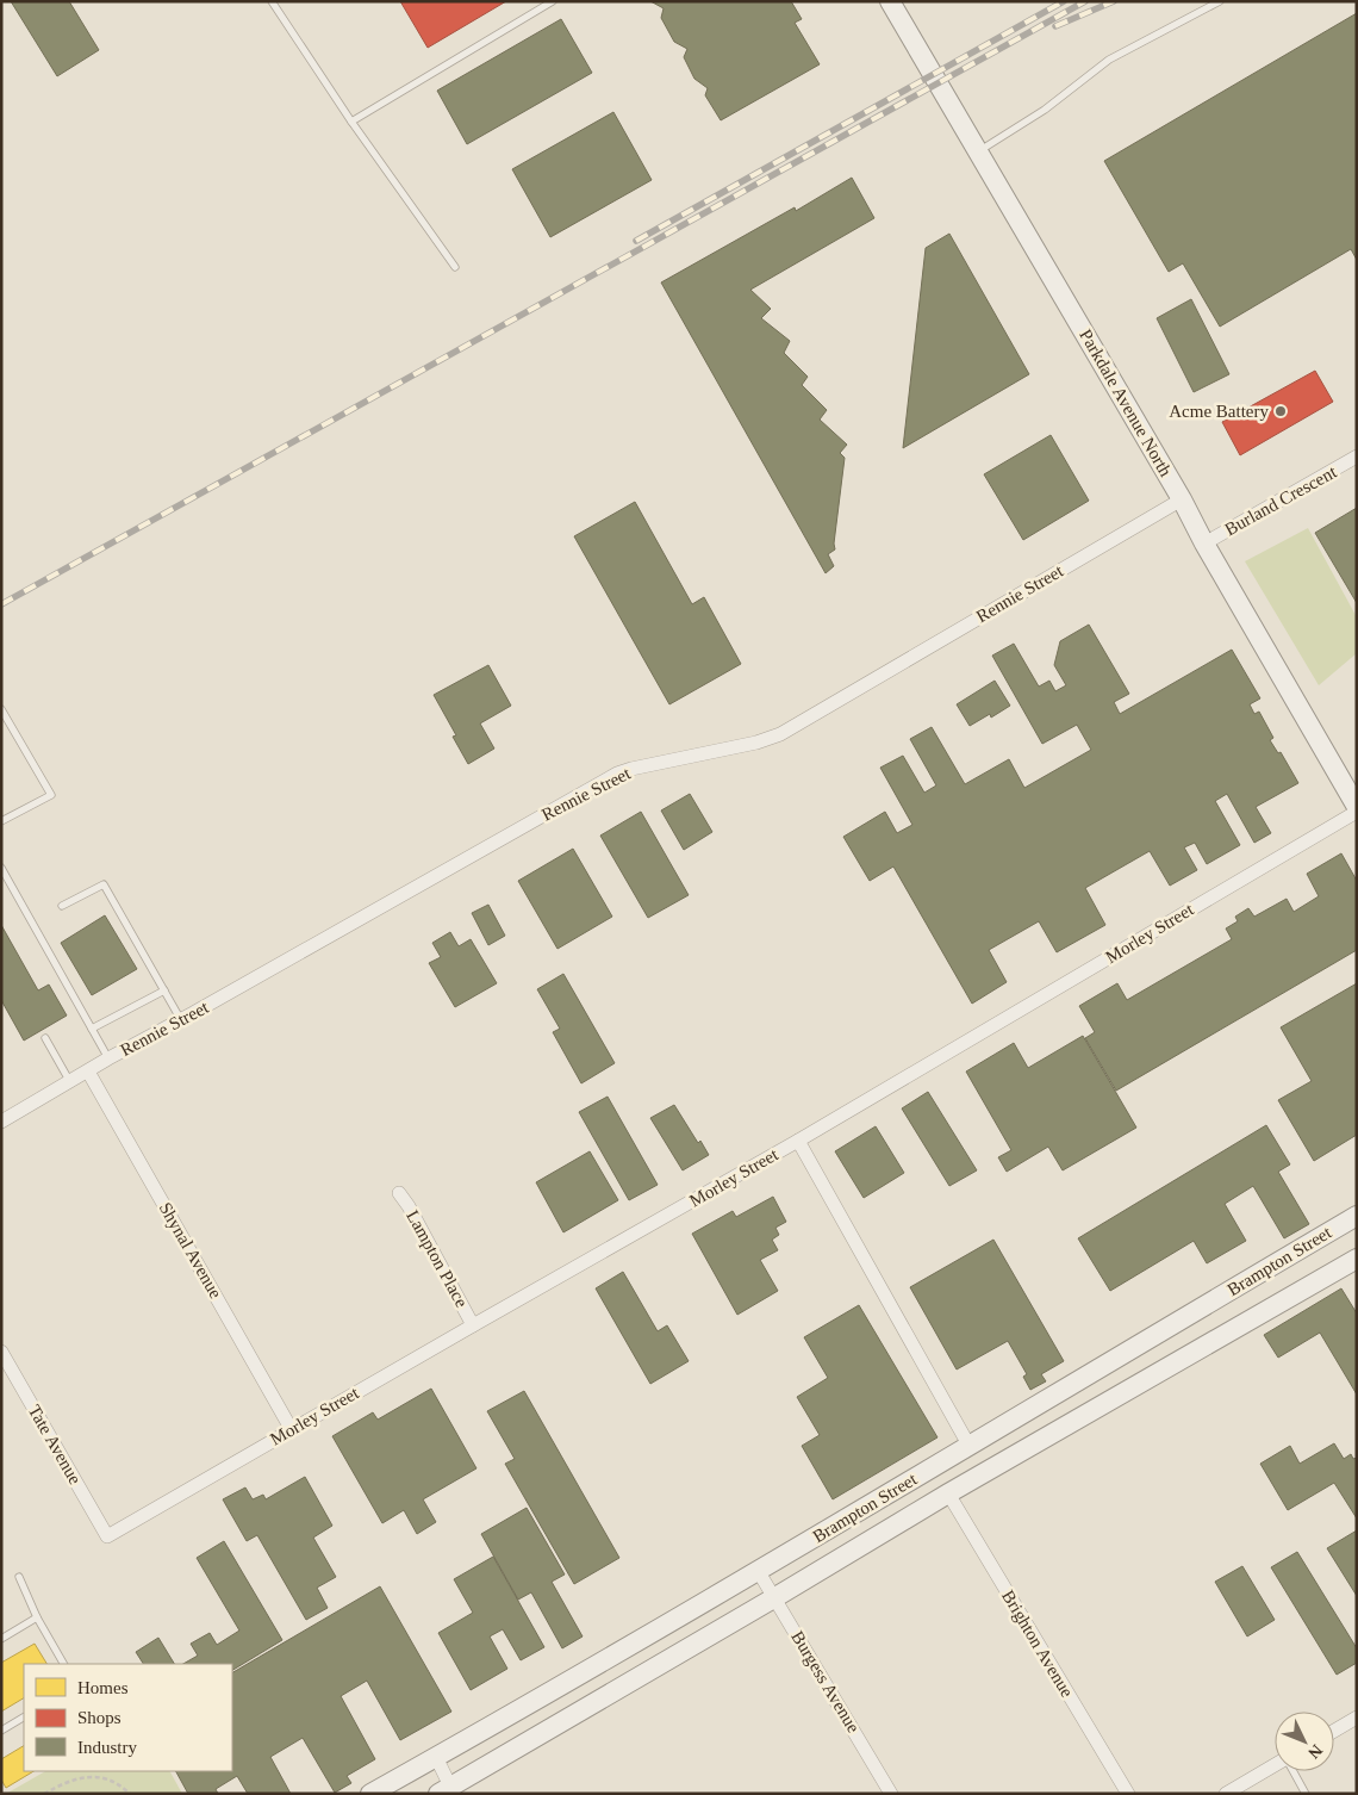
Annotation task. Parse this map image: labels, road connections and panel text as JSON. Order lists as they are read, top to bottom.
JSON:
{
  "streets": {
    "street": [
      "Parkdale Avenue North",
      "Burland Crescent",
      "Rennie Street",
      "Morley Street",
      "Shynal Avenue",
      "Lampton Place",
      "Brampton Street",
      "Tate Avenue",
      "Brighton Avenue",
      "Burgess Avenue"
    ]
  },
  "crossings": [
    ["Parkdale Avenue North", "Burland Crescent"],
    ["Parkdale Avenue North", "Rennie Street"],
    ["Parkdale Avenue North", "Morley Street"],
    ["Rennie Street", "Shynal Avenue"],
    ["Morley Street", "Shynal Avenue"],
    ["Morley Street", "Lampton Place"],
    ["Morley Street", "Tate Avenue"],
    ["Brampton Street", "Brighton Avenue"],
    ["Brampton Street", "Burgess Avenue"]
  ],
  "places": ["Acme Battery"],
  "legend": ["Homes", "Shops", "Industry"],
  "north": "bottom right"
}
